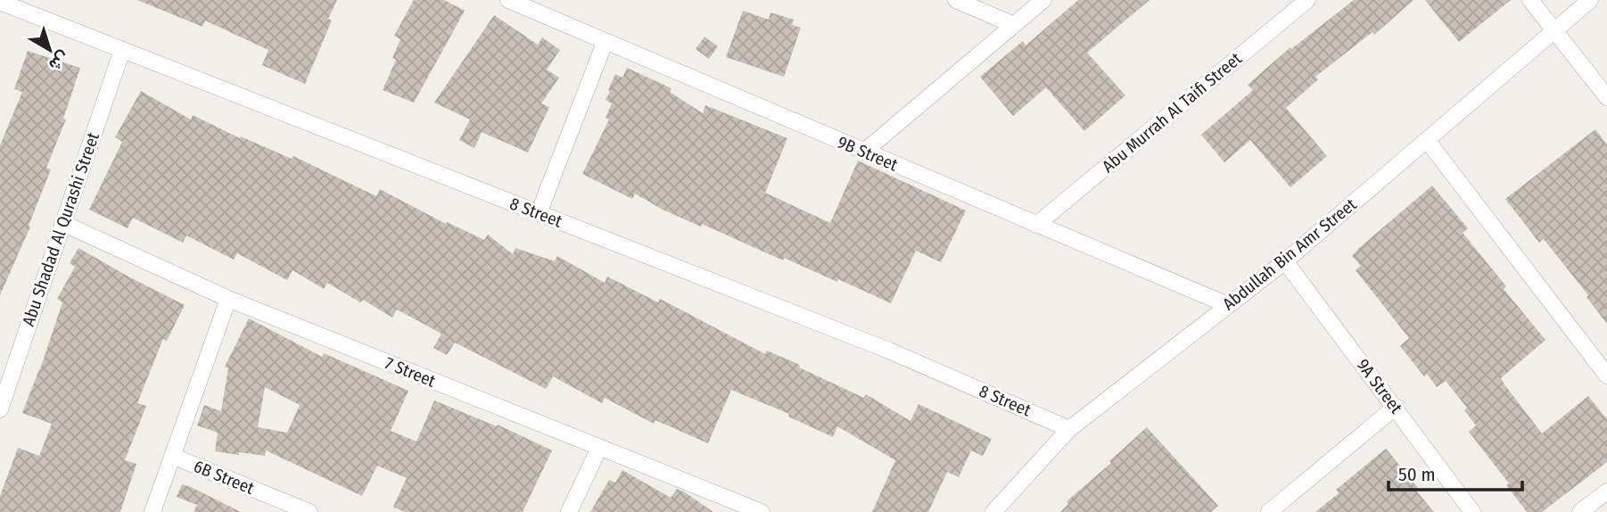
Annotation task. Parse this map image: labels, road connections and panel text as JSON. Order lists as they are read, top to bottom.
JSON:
{
  "streets": {
    "street": [
      "Abu Murrah Al Taifi Street",
      "9B Street",
      "8 Street",
      "Abu Shadad Al Qurashi Street",
      "Abdullah Bin Amr Street",
      "7 Street",
      "9A Street",
      "6B Street"
    ]
  },
  "crossings": [
    ["Abu Murrah Al Taifi Street", "9B Street"],
    ["9B Street", "Abdullah Bin Amr Street"],
    ["8 Street", "Abu Shadad Al Qurashi Street"],
    ["8 Street", "Abdullah Bin Amr Street"],
    ["Abu Shadad Al Qurashi Street", "7 Street"],
    ["Abdullah Bin Amr Street", "9A Street"]
  ],
  "scale_bar": "50 m",
  "north": "bottom right"
}
